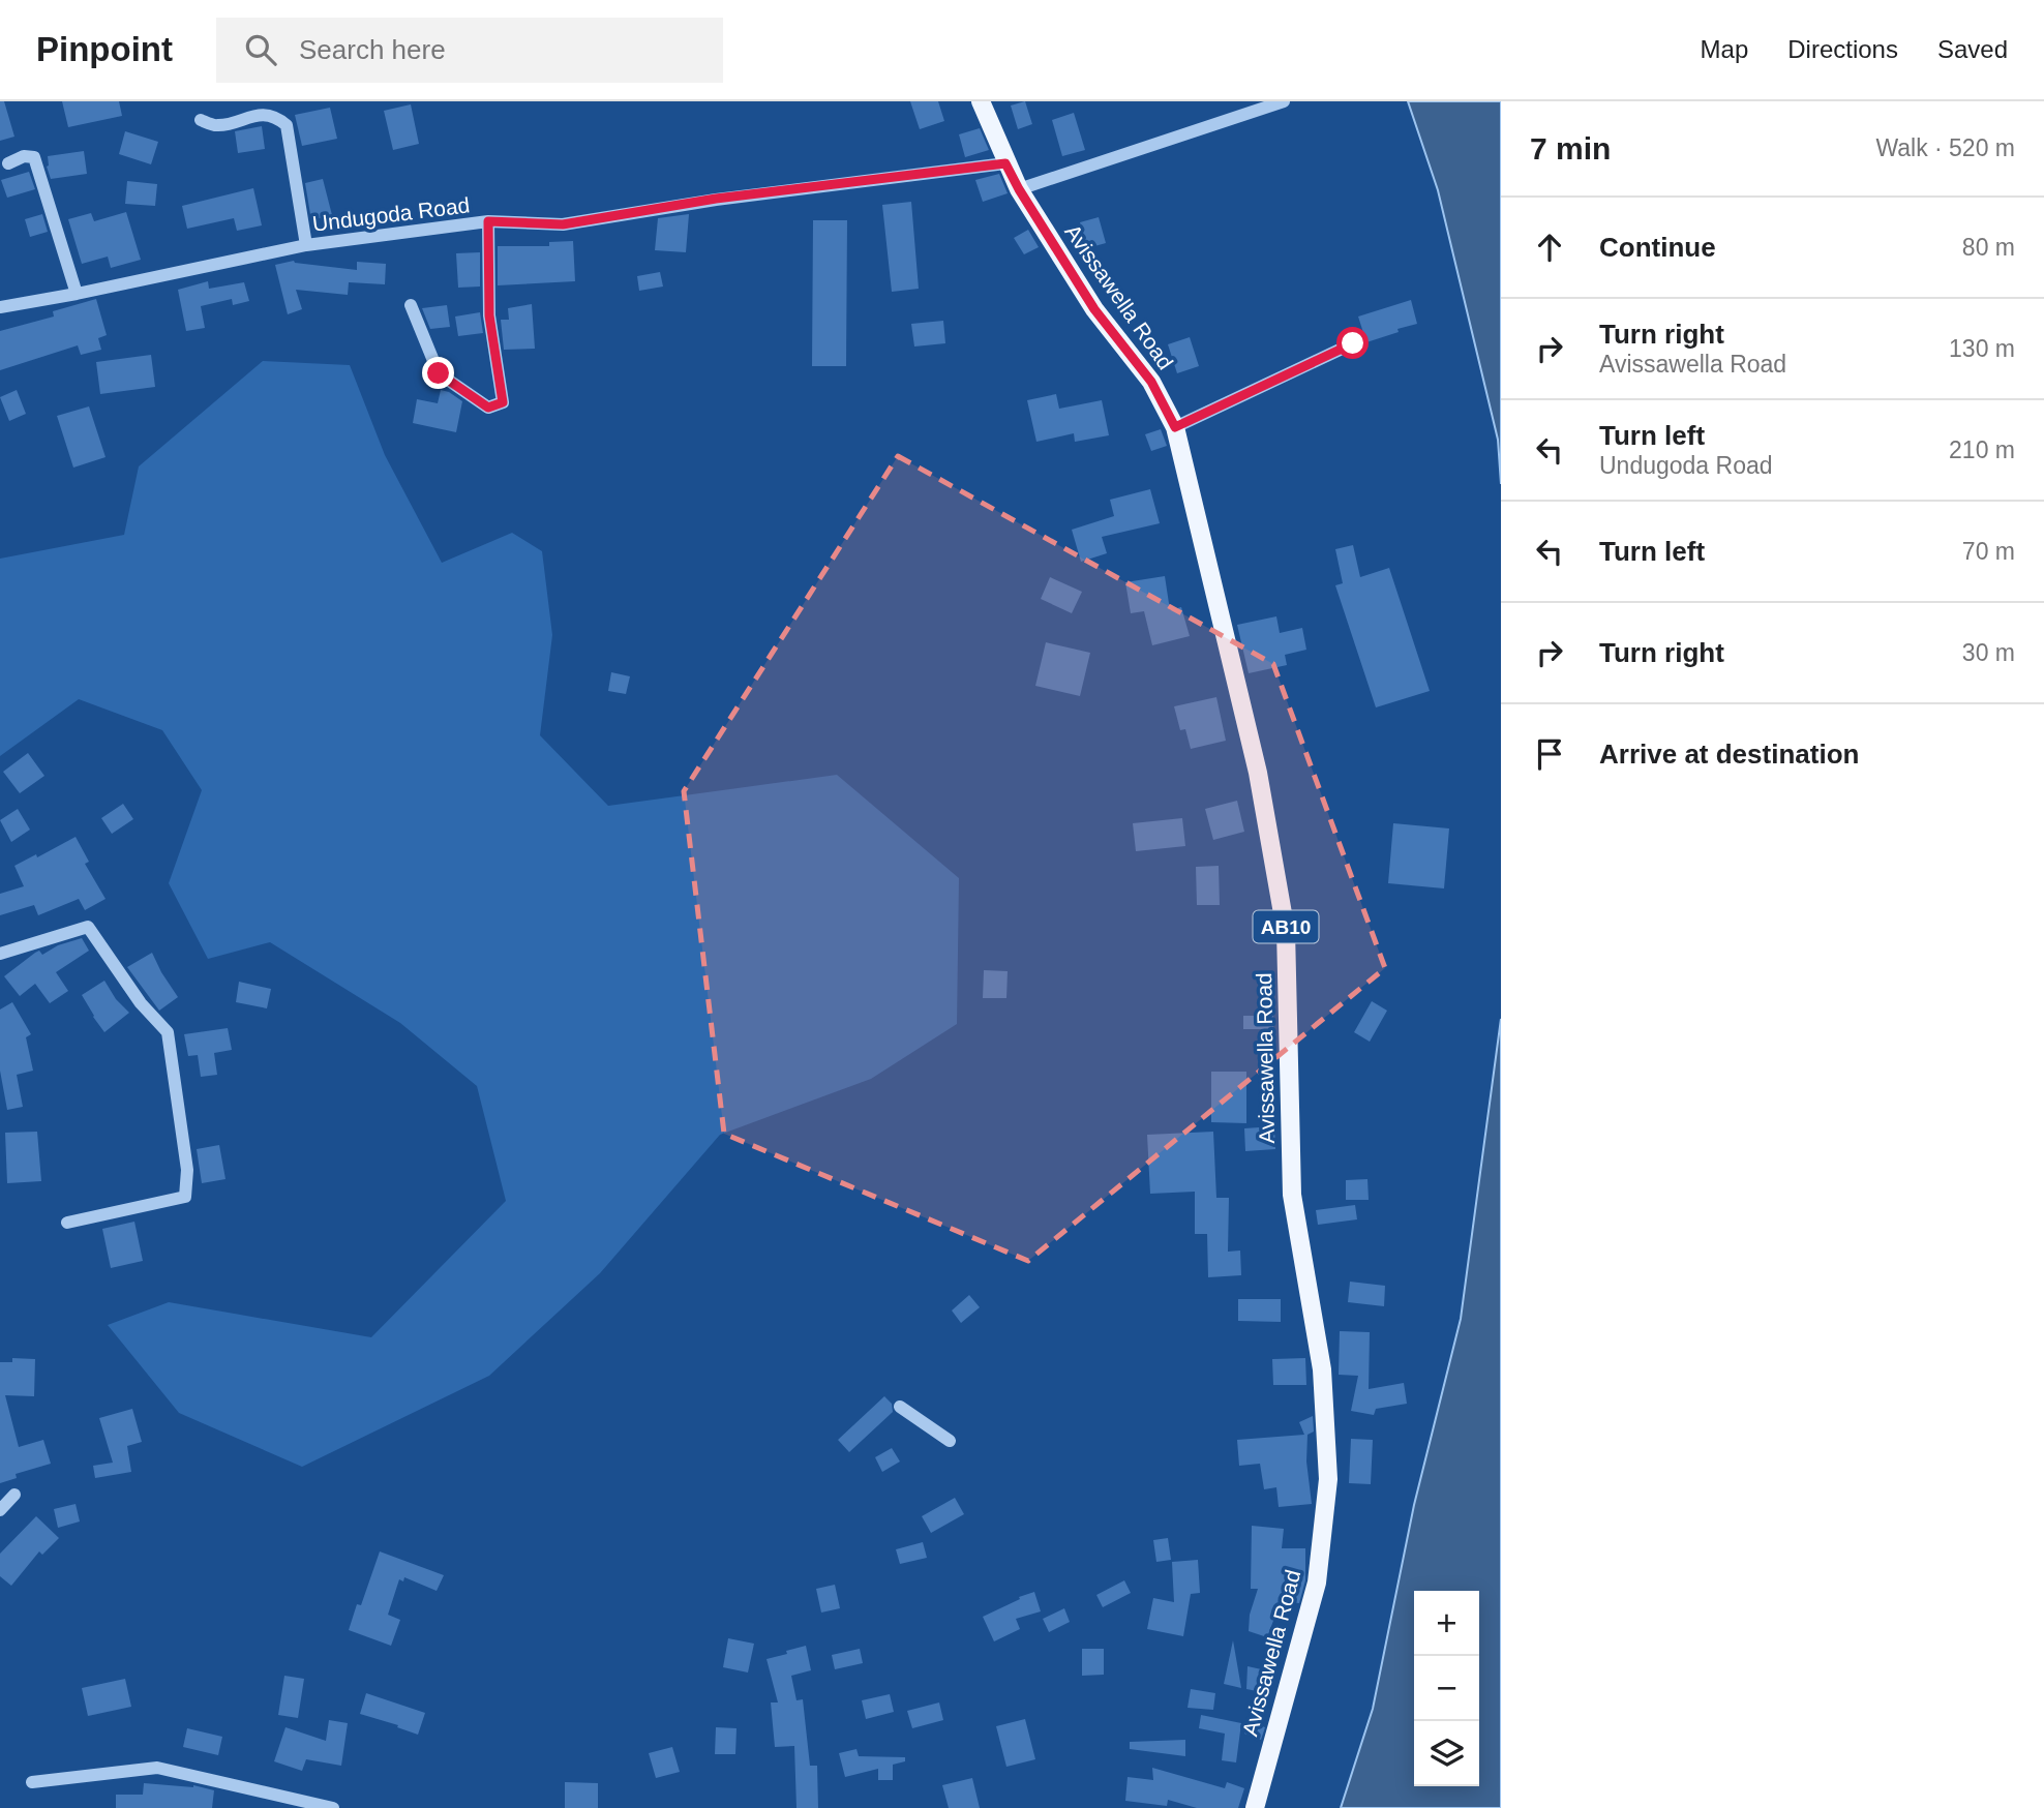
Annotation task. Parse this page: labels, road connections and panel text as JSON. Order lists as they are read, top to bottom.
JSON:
{
  "streets": {
    "main road": ["Avissawella Road", "AB10"],
    "street": ["Undugoda Road"]
  },
  "crossings": [
    ["Undugoda Road", "Avissawella Road"]
  ],
  "page": {
    "header": "Pinpoint",
    "search": "Search here",
    "nav": ["Map", "Directions", "Saved"],
    "heading": ["7 min", "Walk · 520 m"],
    "list": [
      ["Continue", "80 m"],
      ["Turn right", "Avissawella Road", "130 m"],
      ["Turn left", "Undugoda Road", "210 m"],
      ["Turn left", "70 m"],
      ["Turn right", "30 m"],
      "Arrive at destination"
    ],
    "map_buttons": ["+", "−"]
  }
}
